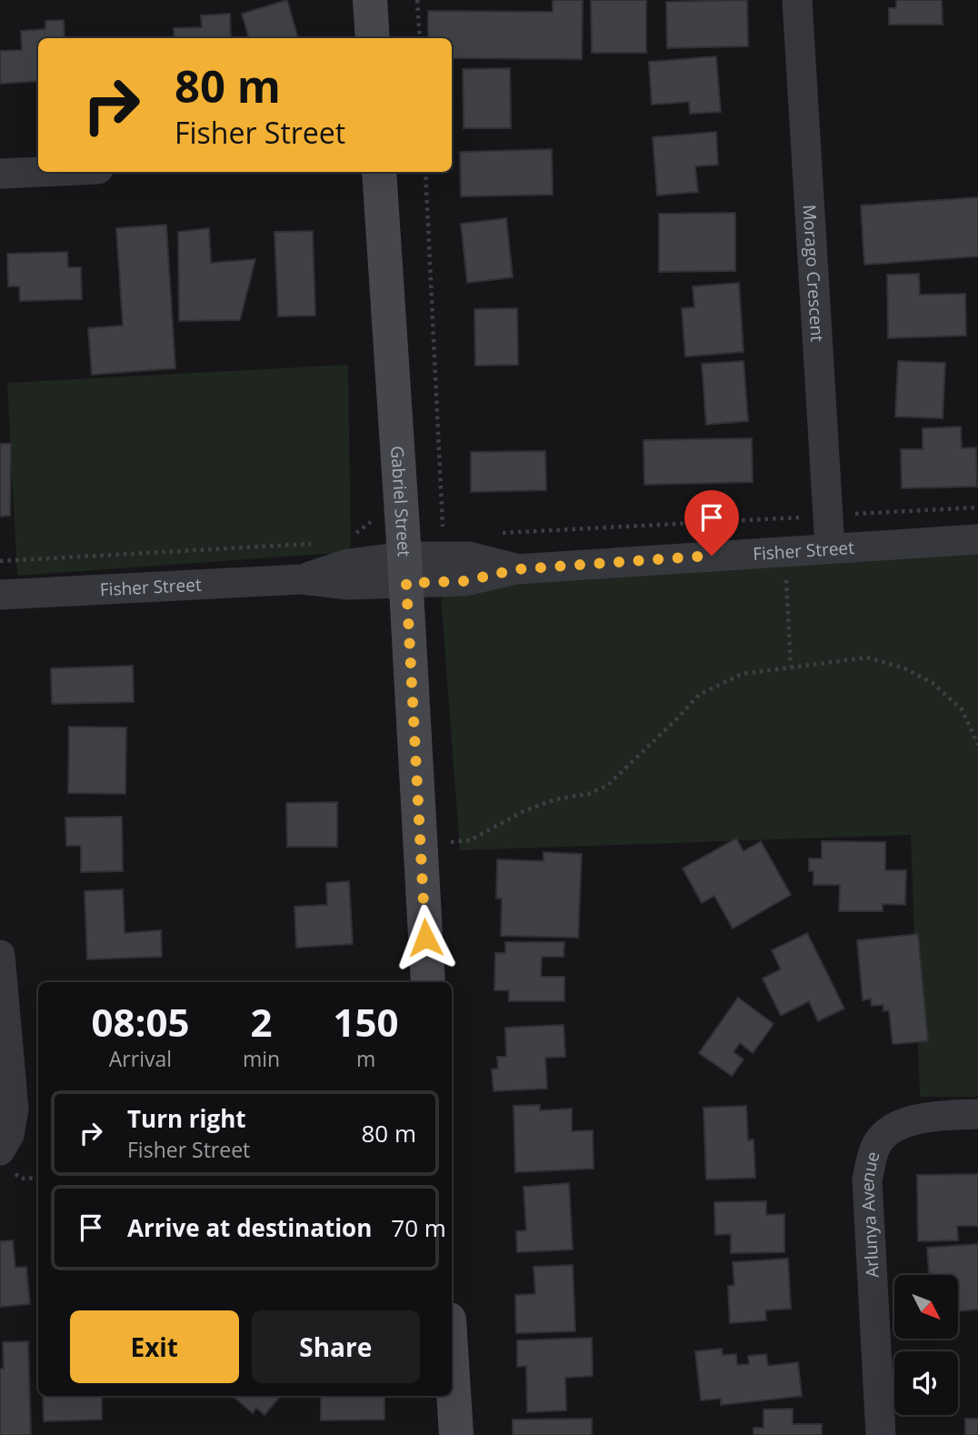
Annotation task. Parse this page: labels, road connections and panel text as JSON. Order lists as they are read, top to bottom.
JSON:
{
  "streets": {
    "street": [
      "Morago Crescent",
      "Gabriel Street",
      "Fisher Street",
      "Arlunya Avenue"
    ]
  },
  "crossings": [
    ["Morago Crescent", "Fisher Street"],
    ["Gabriel Street", "Fisher Street"]
  ],
  "north": "bottom right",
  "page": {
    "turn": ["80 m", "Fisher Street"],
    "eta": [
      "08:05",
      "Arrival",
      "2",
      "min",
      "150",
      "m"
    ],
    "list": [
      {
        "name": "Turn right",
        "note": "Fisher Street",
        "value": "80 m"
      },
      {
        "name": "Arrive at destination",
        "value": "70 m"
      }
    ],
    "buttons": ["Exit", "Share"]
  }
}
